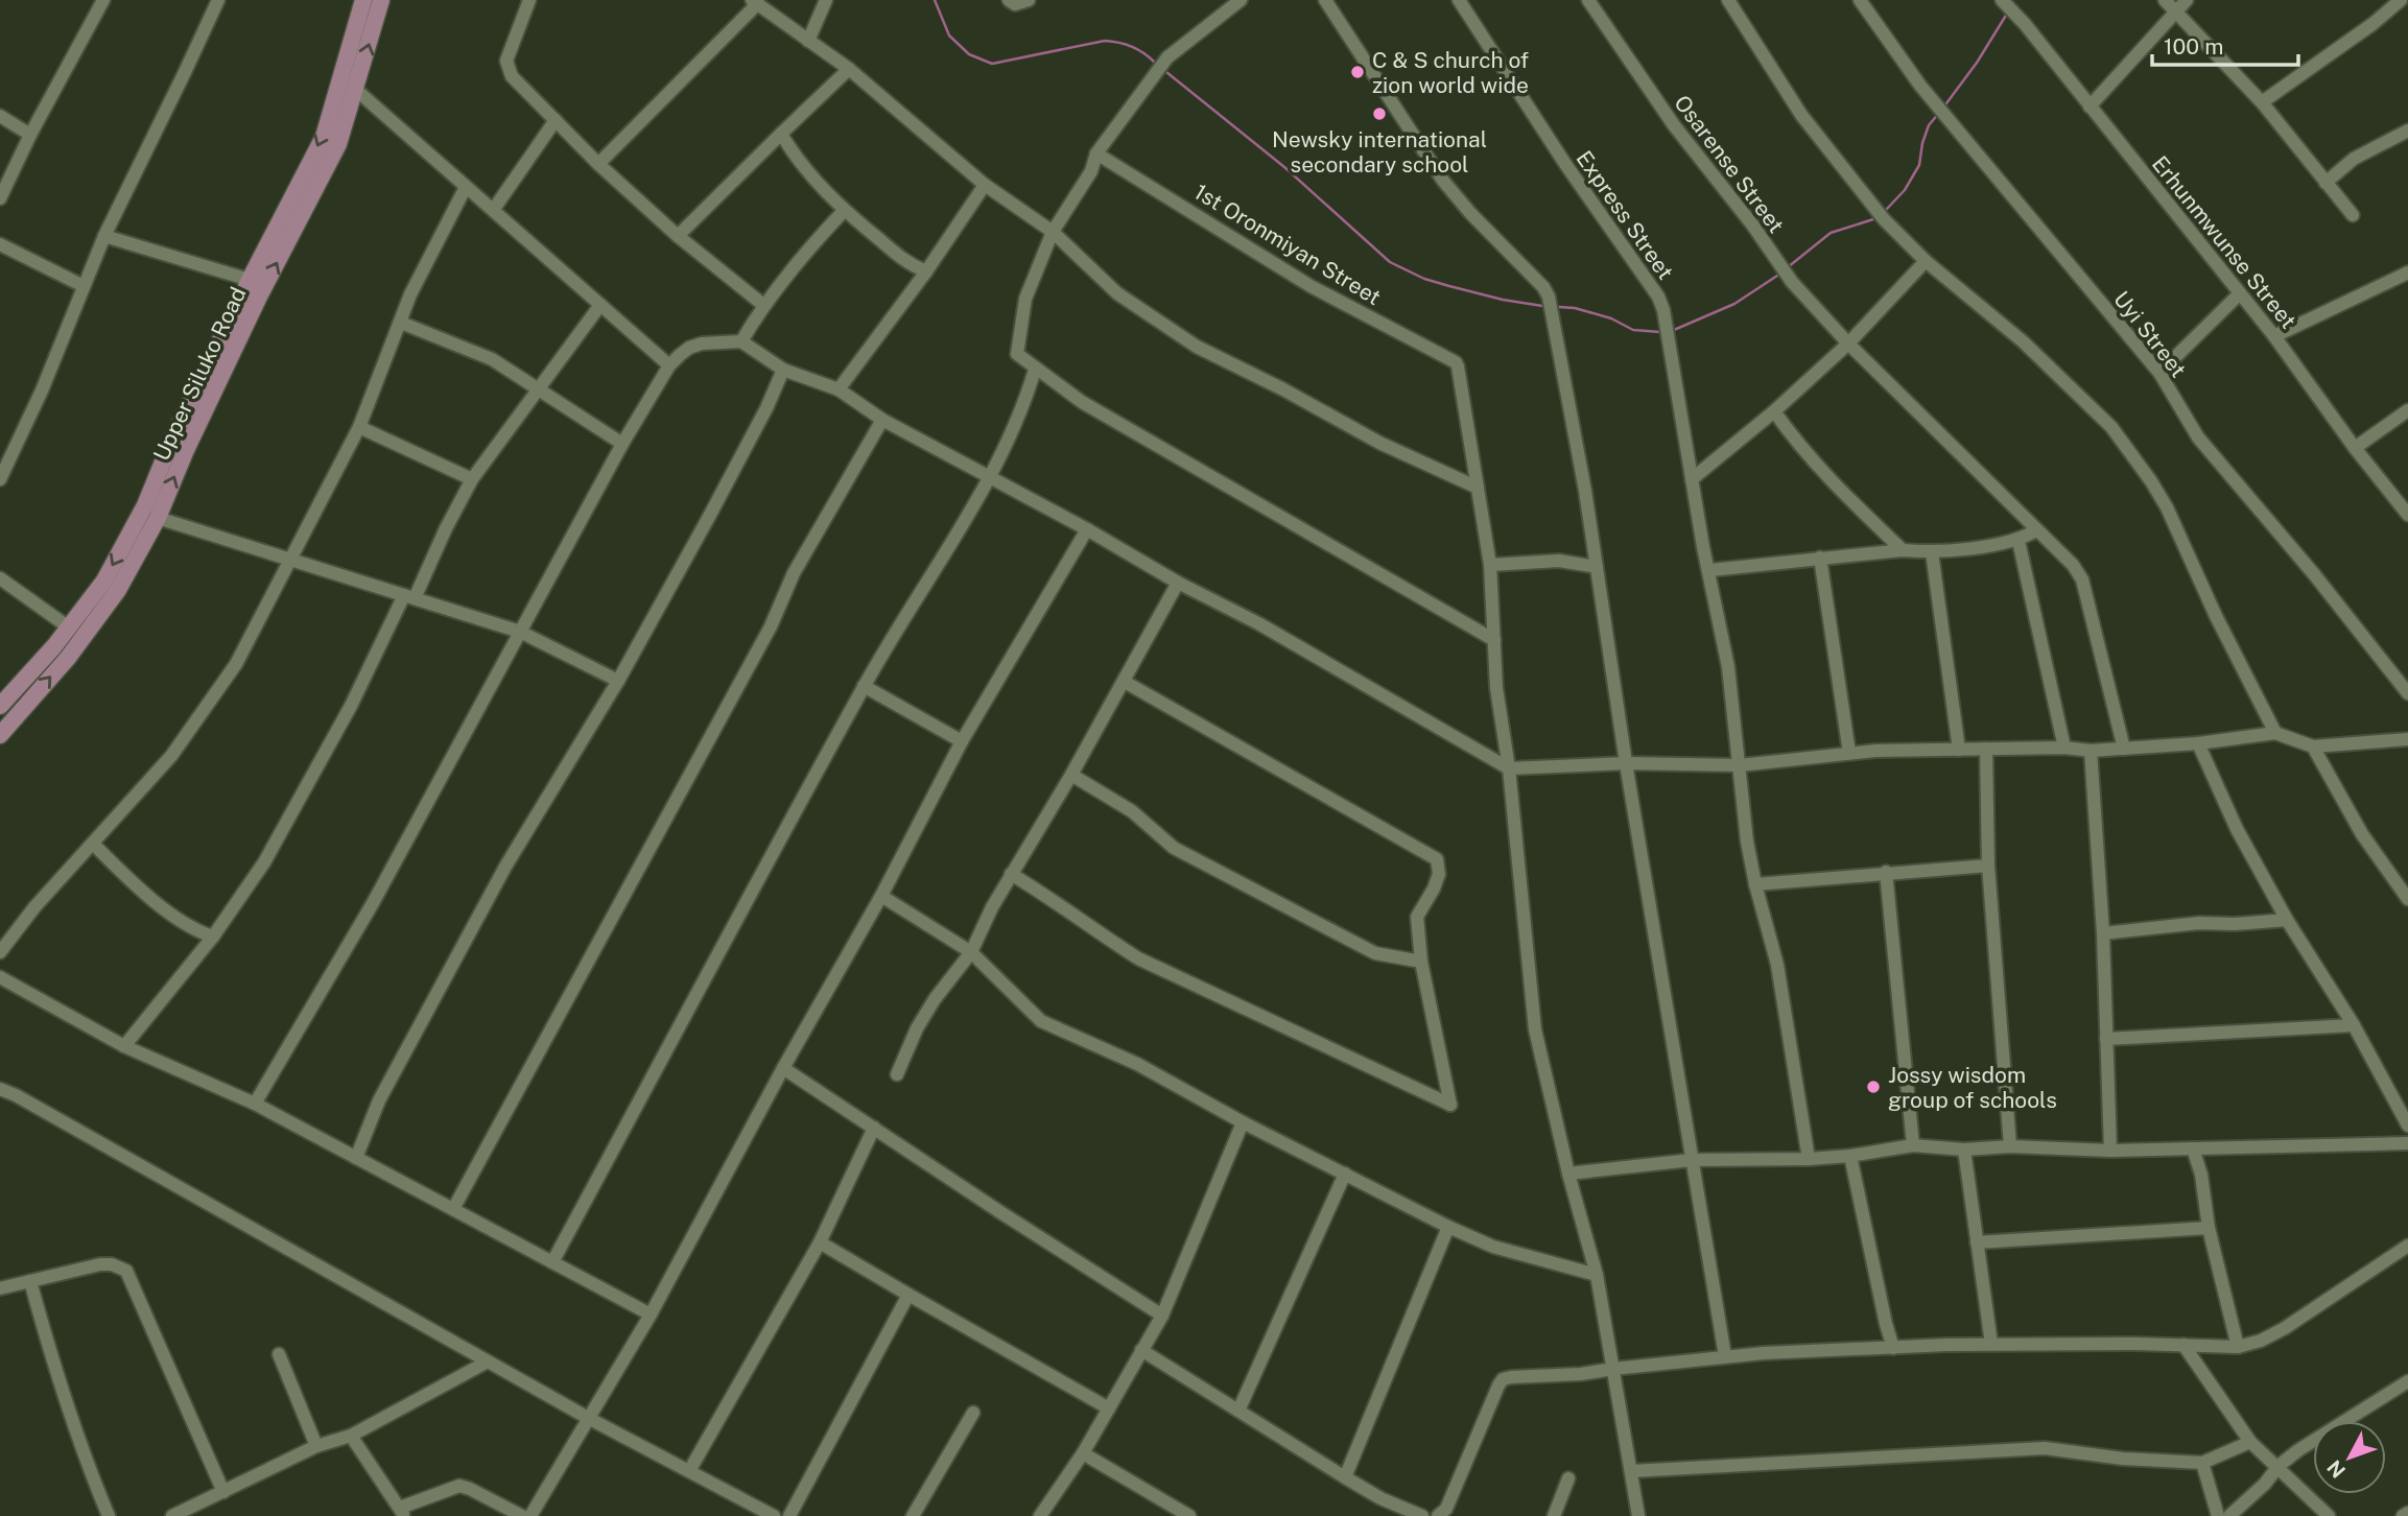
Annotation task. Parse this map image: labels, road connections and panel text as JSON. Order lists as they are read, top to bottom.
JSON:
{
  "streets": {
    "main road": ["Upper Siluko Road"],
    "street": [
      "Osarense Street",
      "Express Street",
      "Erhunmwunse Street",
      "1st Oronmiyan Street",
      "Uyi Street"
    ]
  },
  "places": ["C & S church of zion world wide", "Newsky international secondary school", "Jossy wisdom group of schools"],
  "scale_bar": "100 m",
  "north": "bottom left"
}
